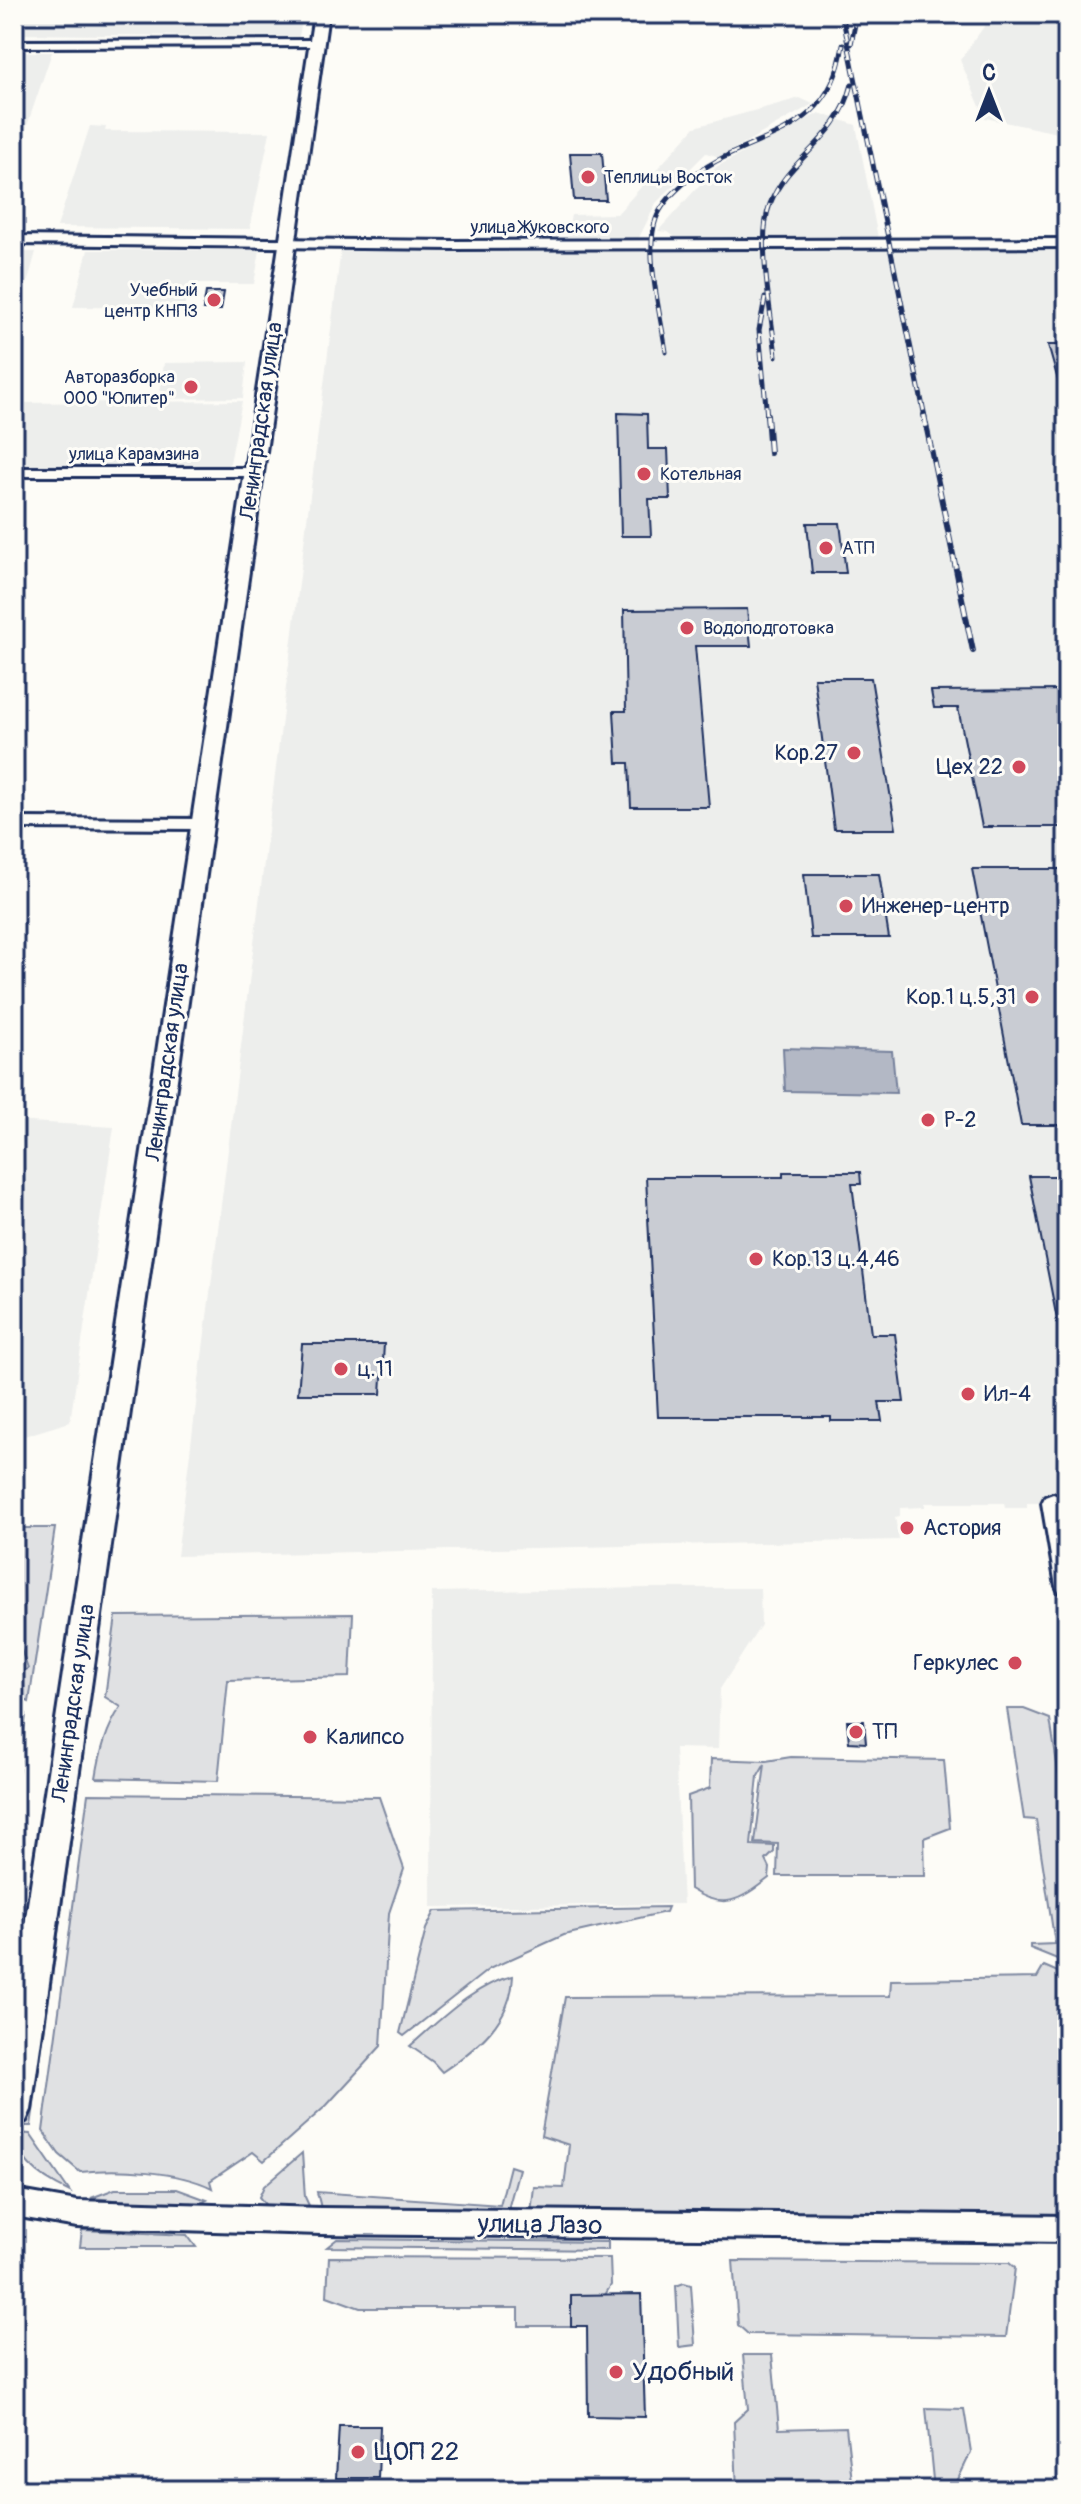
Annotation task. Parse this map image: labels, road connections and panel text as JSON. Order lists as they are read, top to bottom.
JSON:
{
  "streets": {
    "main road": ["Ленинградская улица"],
    "street": ["улица Жуковского", "улица Карамзина", "улица Лазо"]
  },
  "crossings": [
    ["улица Жуковского", "Ленинградская улица"],
    ["Ленинградская улица", "улица Карамзина"]
  ],
  "places": [
    "Теплицы Восток",
    "Учебный центр КНПЗ",
    "Авторазборка ООО \"Юпитер\"",
    "Котельная",
    "АТП",
    "Водоподготовка",
    "Кор.27",
    "Цех 22",
    "Инженер-центр",
    "Кор.1 ц.5,31",
    "Р-2",
    "Кор.13 ц.4,46",
    "ц.11",
    "Ил-4",
    "Астория",
    "Геркулес",
    "ТП",
    "Калипсо",
    "Удобный",
    "ЦОП 22"
  ],
  "north": "top"
}
